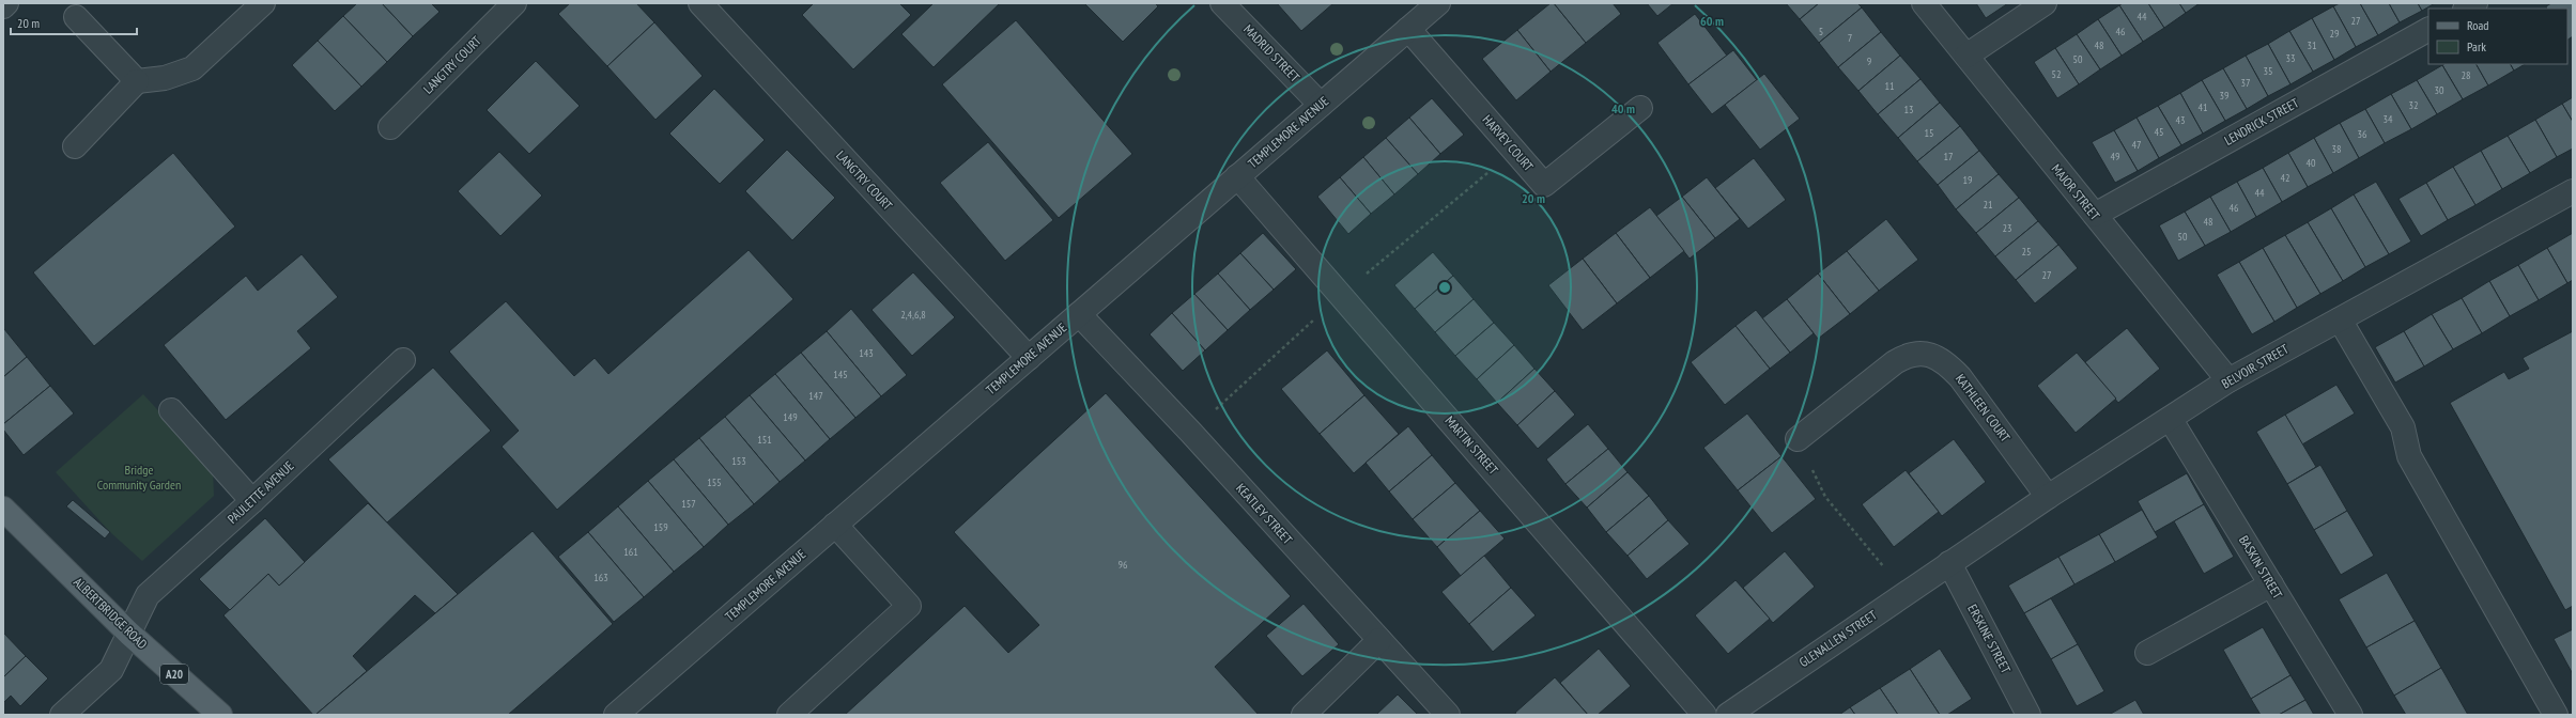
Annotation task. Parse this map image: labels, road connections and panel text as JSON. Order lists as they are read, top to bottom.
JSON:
{
  "streets": {
    "main road": ["ALBERTBRIDGE ROAD", "A20"],
    "street": [
      "MADRID STREET",
      "LANGTRY COURT",
      "LENDRICK STREET",
      "TEMPLEMORE AVENUE",
      "HARVEY COURT",
      "MAJOR STREET",
      "BELVOIR STREET",
      "KATHLEEN COURT",
      "MARTIN STREET",
      "PAULETTE AVENUE",
      "KEATLEY STREET",
      "BASKIN STREET",
      "GLENALLEN STREET",
      "ERSKINE STREET"
    ]
  },
  "crossings": [
    ["MADRID STREET", "TEMPLEMORE AVENUE"],
    ["LANGTRY COURT", "TEMPLEMORE AVENUE"],
    ["LENDRICK STREET", "MAJOR STREET"],
    ["TEMPLEMORE AVENUE", "HARVEY COURT"],
    ["TEMPLEMORE AVENUE", "MARTIN STREET"],
    ["TEMPLEMORE AVENUE", "KEATLEY STREET"],
    ["MAJOR STREET", "BELVOIR STREET"],
    ["BELVOIR STREET", "KATHLEEN COURT"],
    ["BELVOIR STREET", "BASKIN STREET"],
    ["BELVOIR STREET", "GLENALLEN STREET"],
    ["BELVOIR STREET", "ERSKINE STREET"],
    ["PAULETTE AVENUE", "ALBERTBRIDGE ROAD"],
    ["GLENALLEN STREET", "ERSKINE STREET"]
  ],
  "parks": ["Bridge Community Garden"],
  "house_numbers": [
    "44",
    "27",
    "5",
    "46",
    "29",
    "7",
    "48",
    "31",
    "33",
    "50",
    "9",
    "35",
    "52",
    "28",
    "37",
    "11",
    "30",
    "39",
    "32",
    "41",
    "13",
    "34",
    "43",
    "45",
    "15",
    "36",
    "47",
    "38",
    "17",
    "49",
    "40",
    "42",
    "19",
    "44",
    "21",
    "46",
    "48",
    "23",
    "50",
    "25",
    "27",
    "2,4,6,8",
    "143",
    "145",
    "147",
    "149",
    "151",
    "153",
    "155",
    "157",
    "159",
    "161",
    "96",
    "163"
  ],
  "legend": ["Road", "Park"],
  "scale_bar": "20 m",
  "rings": ["60 m", "40 m", "20 m"]
}
